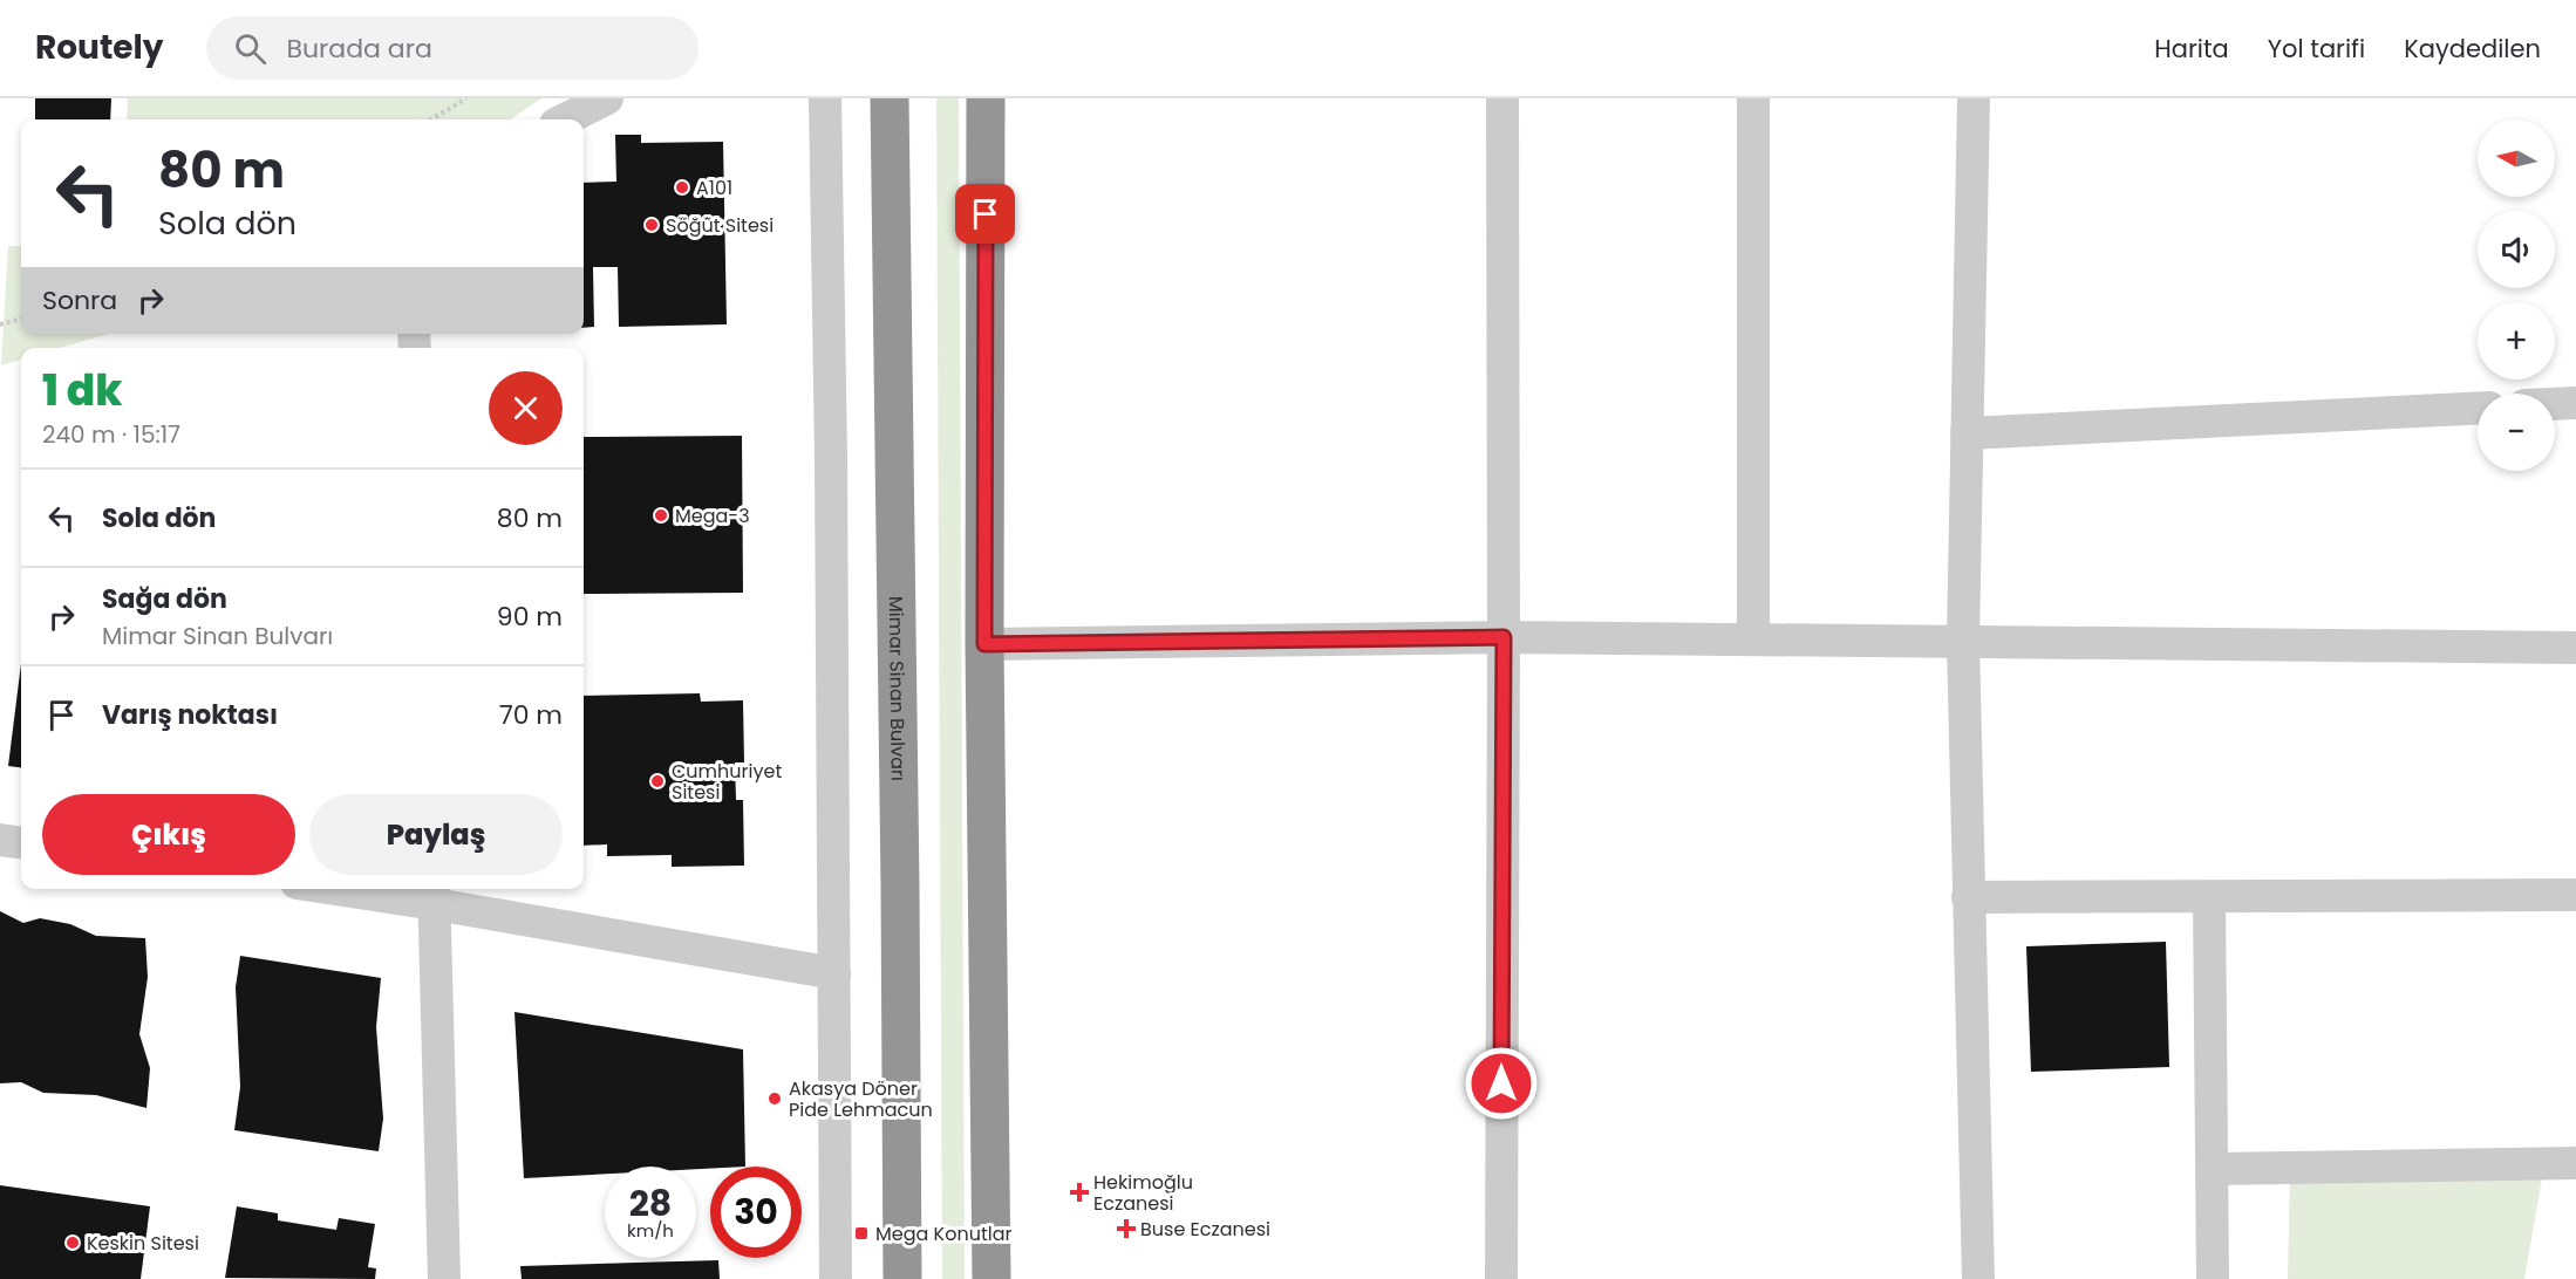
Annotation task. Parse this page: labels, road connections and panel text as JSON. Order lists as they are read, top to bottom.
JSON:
{
  "streets": {
    "highway": ["Mimar Sinan Bulvarı"]
  },
  "places": {
    "other": [
      "A101",
      "Söğüt Sitesi",
      "Mega-3",
      "Cumhuriyet Sitesi",
      "Akasya Döner Pide Lehmacun",
      "Keskin Sitesi"
    ],
    "health": ["Hekimoğlu Eczanesi", "Buse Eczanesi"],
    "transit": ["Mega Konutlar"]
  },
  "north": "left",
  "page": {
    "header": "Routely",
    "search": "Burada ara",
    "nav": ["Harita", "Yol tarifi", "Kaydedilen"],
    "map_buttons": ["+", "−"],
    "turn": ["80 m", "Sola dön"],
    "then": "Sonra",
    "heading": ["1 dk", "240 m · 15:17"],
    "list": [
      {
        "name": "Sola dön",
        "value": "80 m"
      },
      {
        "name": "Sağa dön",
        "note": "Mimar Sinan Bulvarı",
        "value": "90 m"
      },
      {
        "name": "Varış noktası",
        "value": "70 m"
      }
    ],
    "buttons": ["Çıkış", "Paylaş"],
    "speed": "28 km/h",
    "limit": "30"
  }
}
